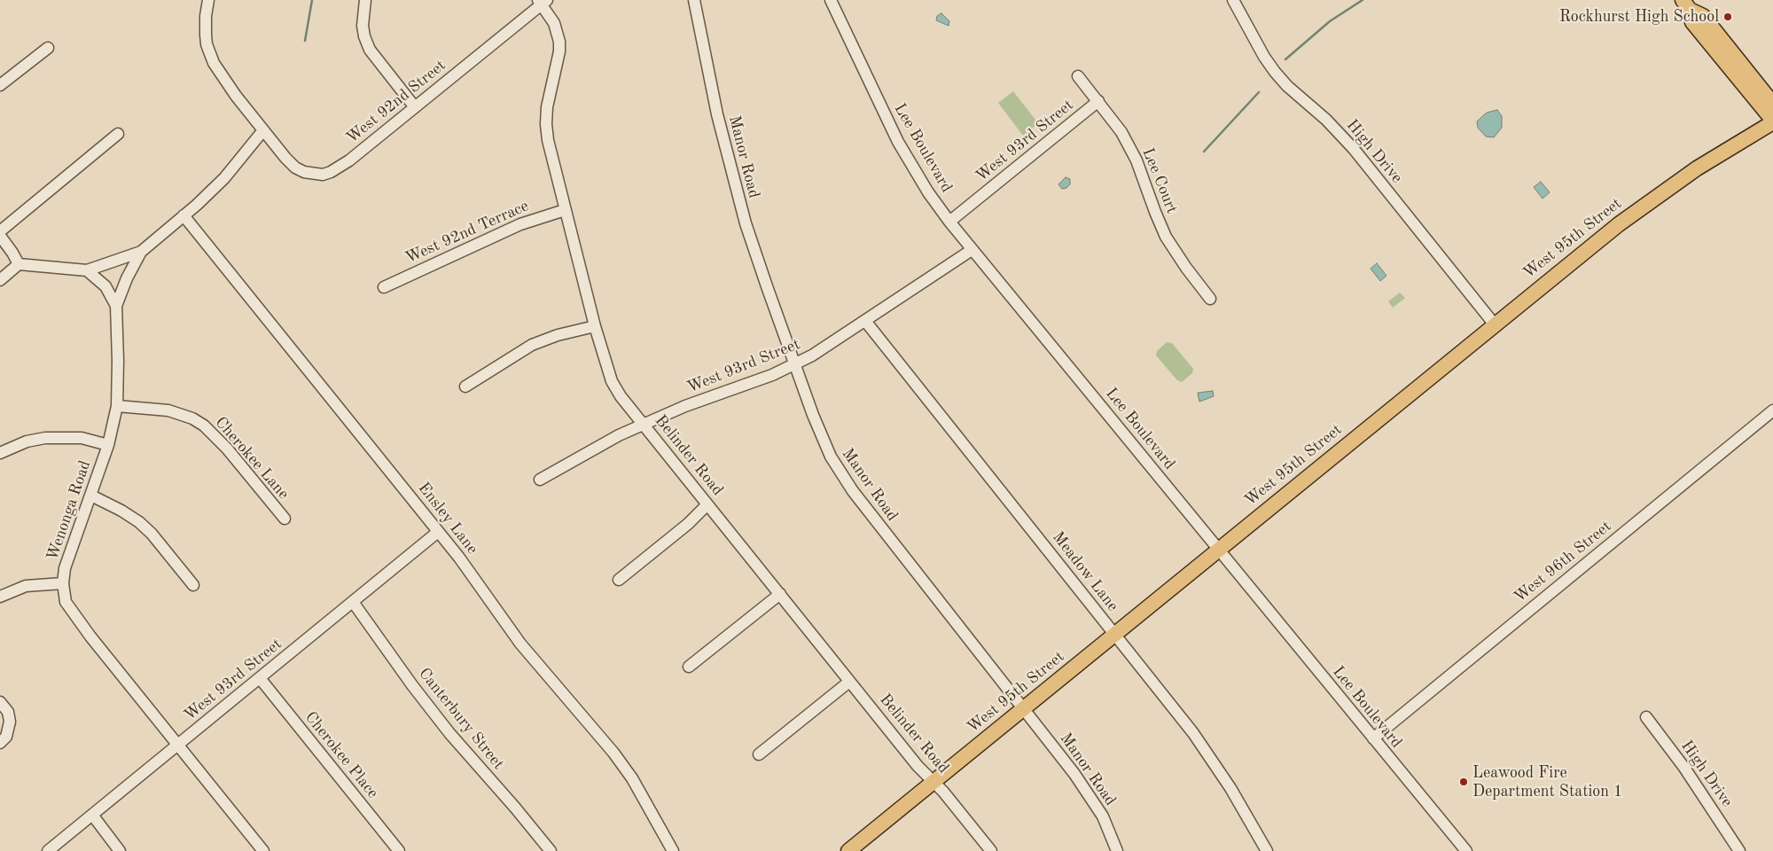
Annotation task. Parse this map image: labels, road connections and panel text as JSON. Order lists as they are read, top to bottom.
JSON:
{
  "streets": {
    "main road": ["West 95th Street"],
    "street": [
      "West 92nd Street",
      "West 93rd Street",
      "Lee Boulevard",
      "High Drive",
      "Manor Road",
      "Lee Court",
      "West 92nd Terrace",
      "Belinder Road",
      "Cherokee Lane",
      "Wenonga Road",
      "Ensley Lane",
      "West 96th Street",
      "Meadow Lane",
      "Canterbury Street",
      "Cherokee Place"
    ]
  },
  "crossings": [
    ["West 92nd Street", "Belinder Road"],
    ["West 93rd Street", "Lee Boulevard"],
    ["West 93rd Street", "Manor Road"],
    ["West 93rd Street", "Lee Court"],
    ["West 93rd Street", "Belinder Road"],
    ["West 93rd Street", "Wenonga Road"],
    ["West 93rd Street", "Ensley Lane"],
    ["West 93rd Street", "Meadow Lane"],
    ["West 93rd Street", "Canterbury Street"],
    ["West 93rd Street", "Cherokee Place"],
    ["Lee Boulevard", "West 95th Street"],
    ["Lee Boulevard", "West 96th Street"],
    ["High Drive", "West 95th Street"],
    ["Manor Road", "West 95th Street"],
    ["West 92nd Terrace", "Belinder Road"],
    ["West 95th Street", "Belinder Road"],
    ["West 95th Street", "Meadow Lane"],
    ["Cherokee Lane", "Wenonga Road"]
  ],
  "places": ["Rockhurst High School", "Leawood Fire Department Station 1"]
}
